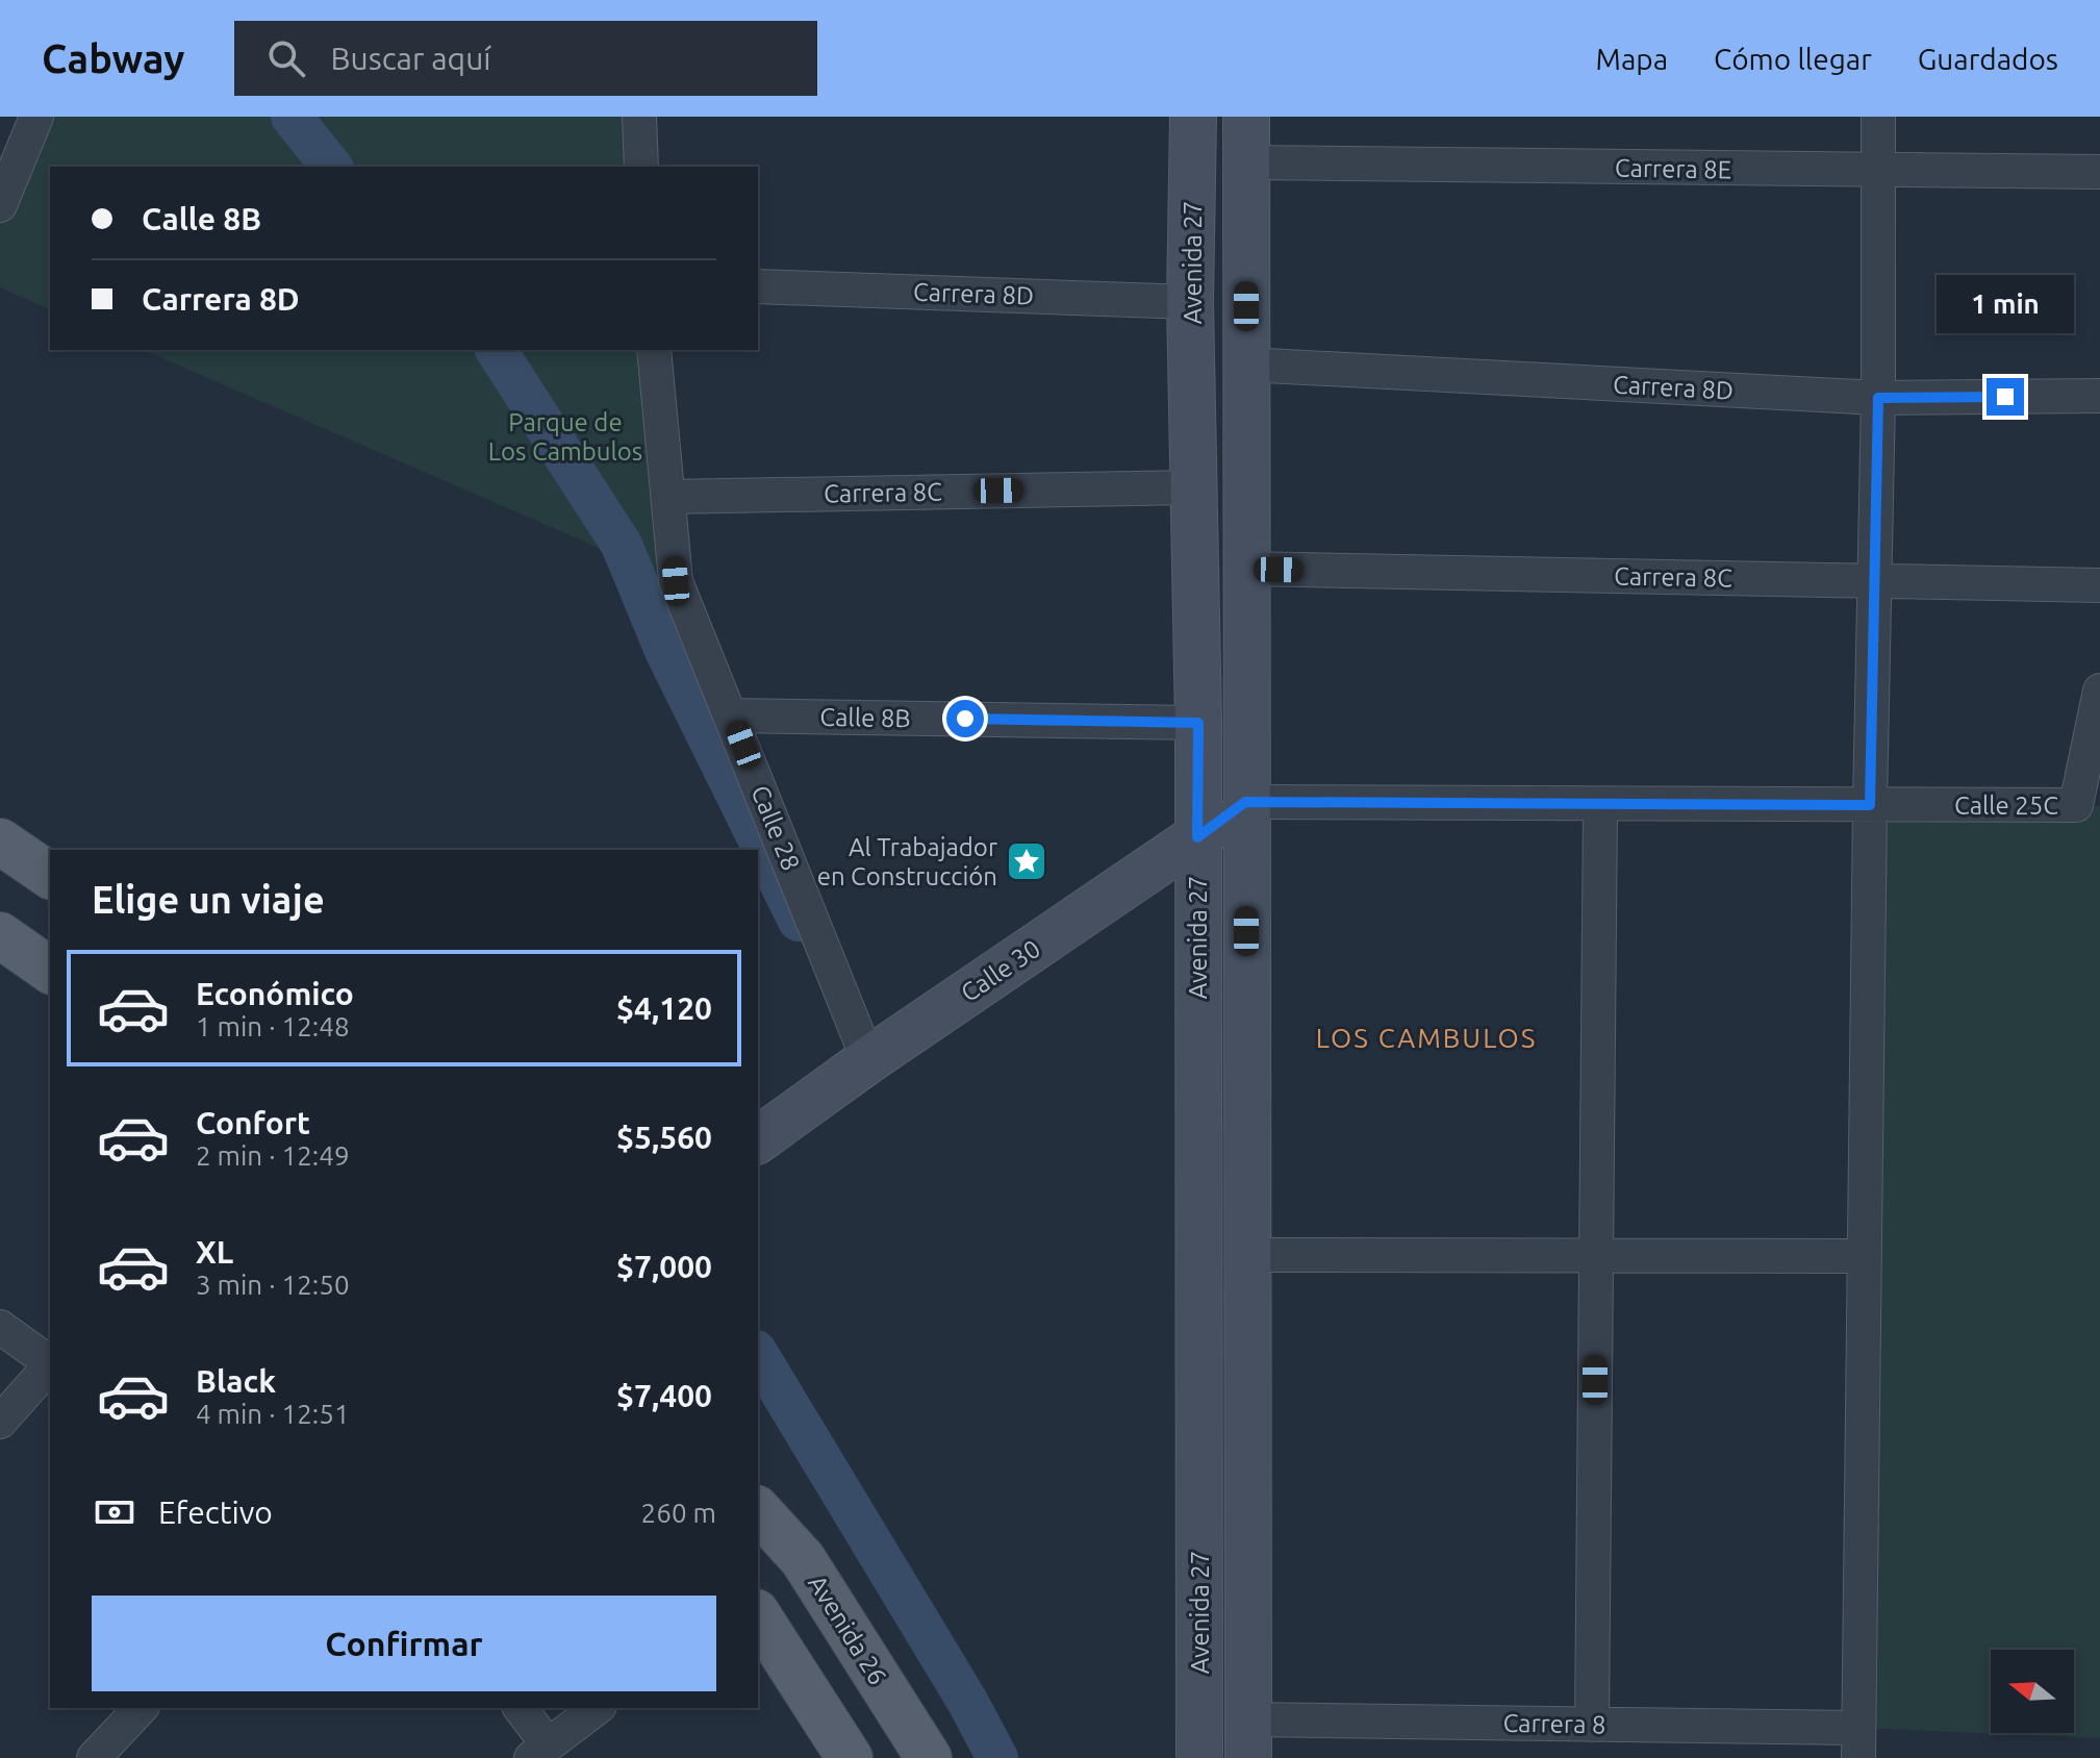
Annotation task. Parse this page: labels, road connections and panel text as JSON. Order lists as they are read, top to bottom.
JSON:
{
  "streets": {
    "main road": ["Avenida 27", "Calle 30", "Avenida 26"],
    "street": [
      "Carrera 8E",
      "Carrera 8D",
      "Carrera 8C",
      "Calle 8B",
      "Calle 25C",
      "Calle 28",
      "Carrera 8"
    ]
  },
  "crossings": [
    ["Carrera 8E", "Avenida 27"],
    ["Avenida 27", "Carrera 8D"],
    ["Avenida 27", "Carrera 8C"],
    ["Avenida 27", "Calle 8B"],
    ["Avenida 27", "Calle 30"],
    ["Avenida 27", "Carrera 8"],
    ["Carrera 8C", "Calle 28"],
    ["Calle 8B", "Calle 28"],
    ["Calle 28", "Calle 30"]
  ],
  "districts": ["LOS CAMBULOS"],
  "parks": ["Parque de Los Cambulos"],
  "places": {
    "place": ["Al Trabajador en Construcción"]
  },
  "north": "left",
  "page": {
    "header": "Cabway",
    "search": "Buscar aquí",
    "nav": ["Mapa", "Cómo llegar", "Guardados"],
    "banner": ["Calle 8B", "Carrera 8D"],
    "bubble": "1 min",
    "heading": "Elige un viaje",
    "list": [
      {
        "name": "Económico",
        "note": "1 min · 12:48",
        "value": "$4,120"
      },
      {
        "name": "Confort",
        "note": "2 min · 12:49",
        "value": "$5,560"
      },
      {
        "name": "XL",
        "note": "3 min · 12:50",
        "value": "$7,000"
      },
      {
        "name": "Black",
        "note": "4 min · 12:51",
        "value": "$7,400"
      }
    ],
    "pay": ["Efectivo", "260 m"],
    "buttons": "Confirmar"
  }
}
